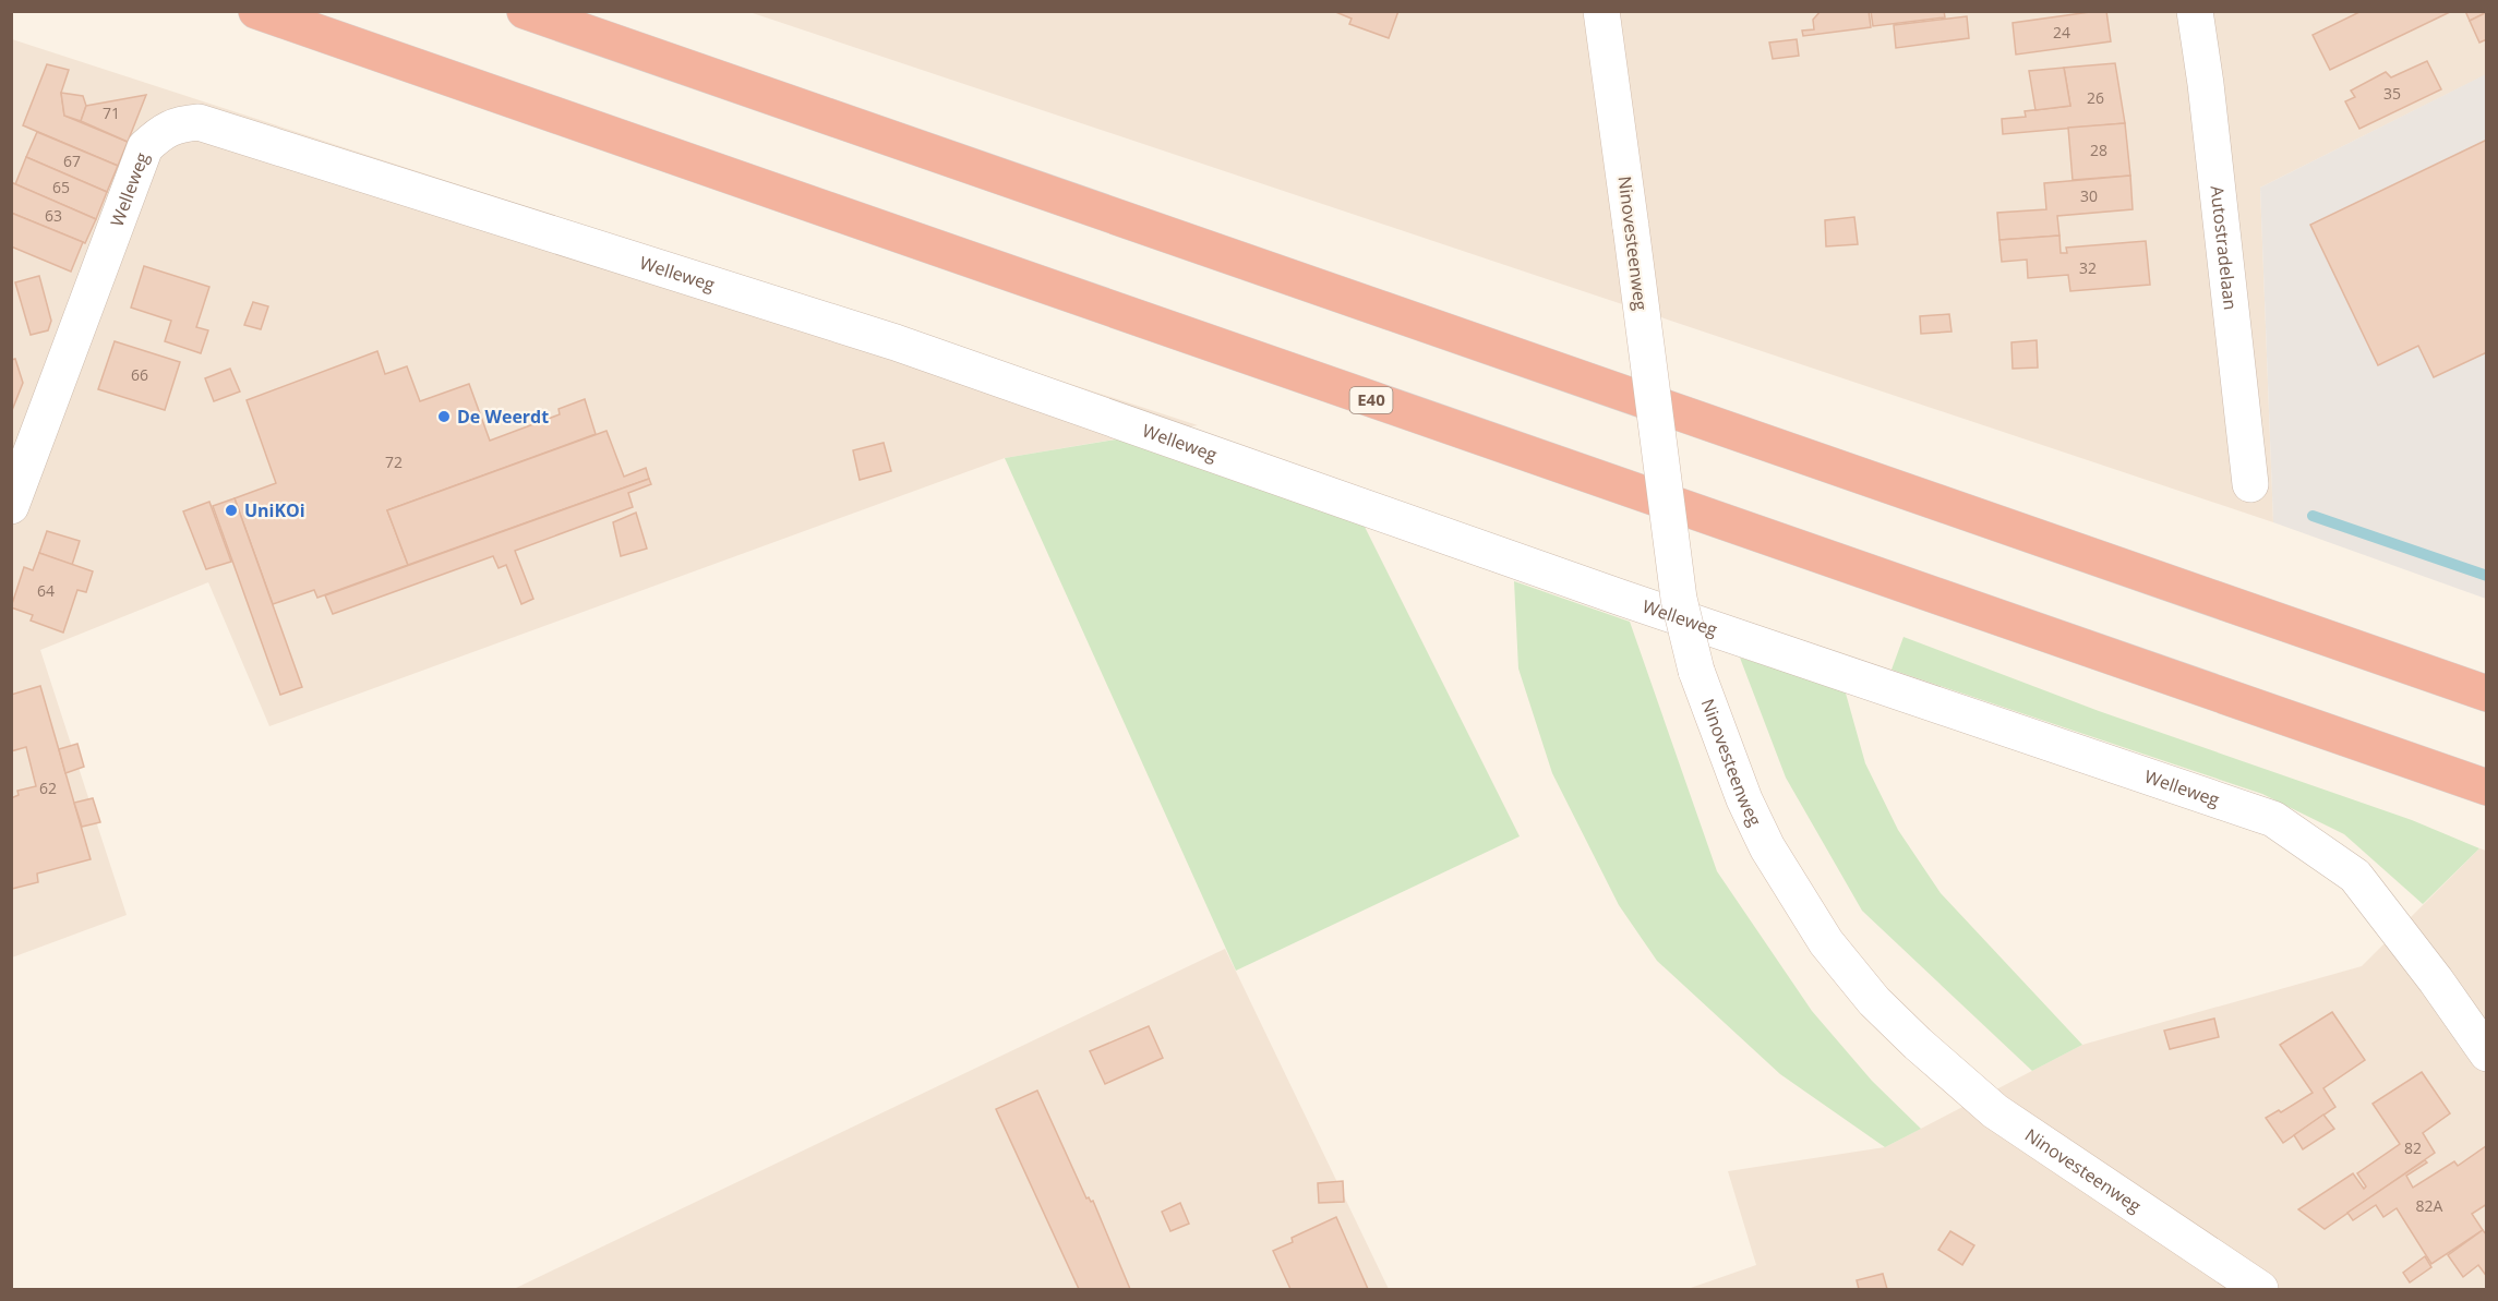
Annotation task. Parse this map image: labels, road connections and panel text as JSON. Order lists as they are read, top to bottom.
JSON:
{
  "streets": {
    "highway": ["E40"],
    "street": ["Welleweg", "Ninovesteenweg", "Autostradelaan"]
  },
  "places": ["De Weerdt", "UniKOi"],
  "house_numbers": [
    "24",
    "35",
    "26",
    "71",
    "28",
    "67",
    "65",
    "30",
    "63",
    "32",
    "66",
    "72",
    "64",
    "62",
    "82",
    "82A"
  ]
}
